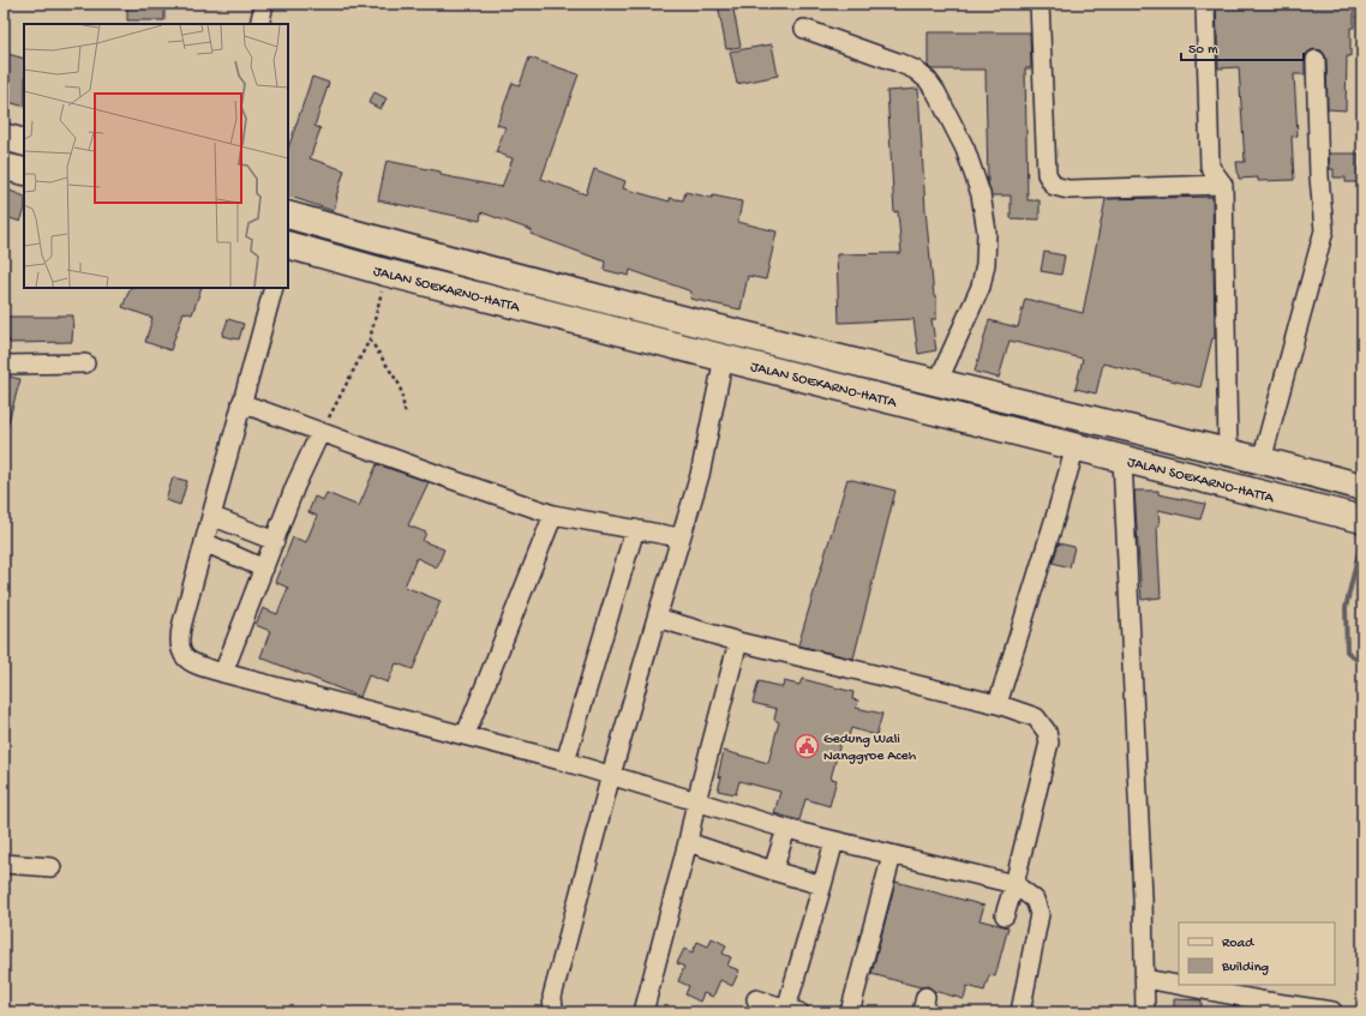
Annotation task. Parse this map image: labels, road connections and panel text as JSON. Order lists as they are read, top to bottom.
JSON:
{
  "streets": {
    "highway": ["JALAN SOEKARNO-HATTA"]
  },
  "places": {
    "public building": ["Gedung Wali Nanggroe Aceh"]
  },
  "legend": ["Road", "Building"],
  "scale_bar": "50 m"
}
